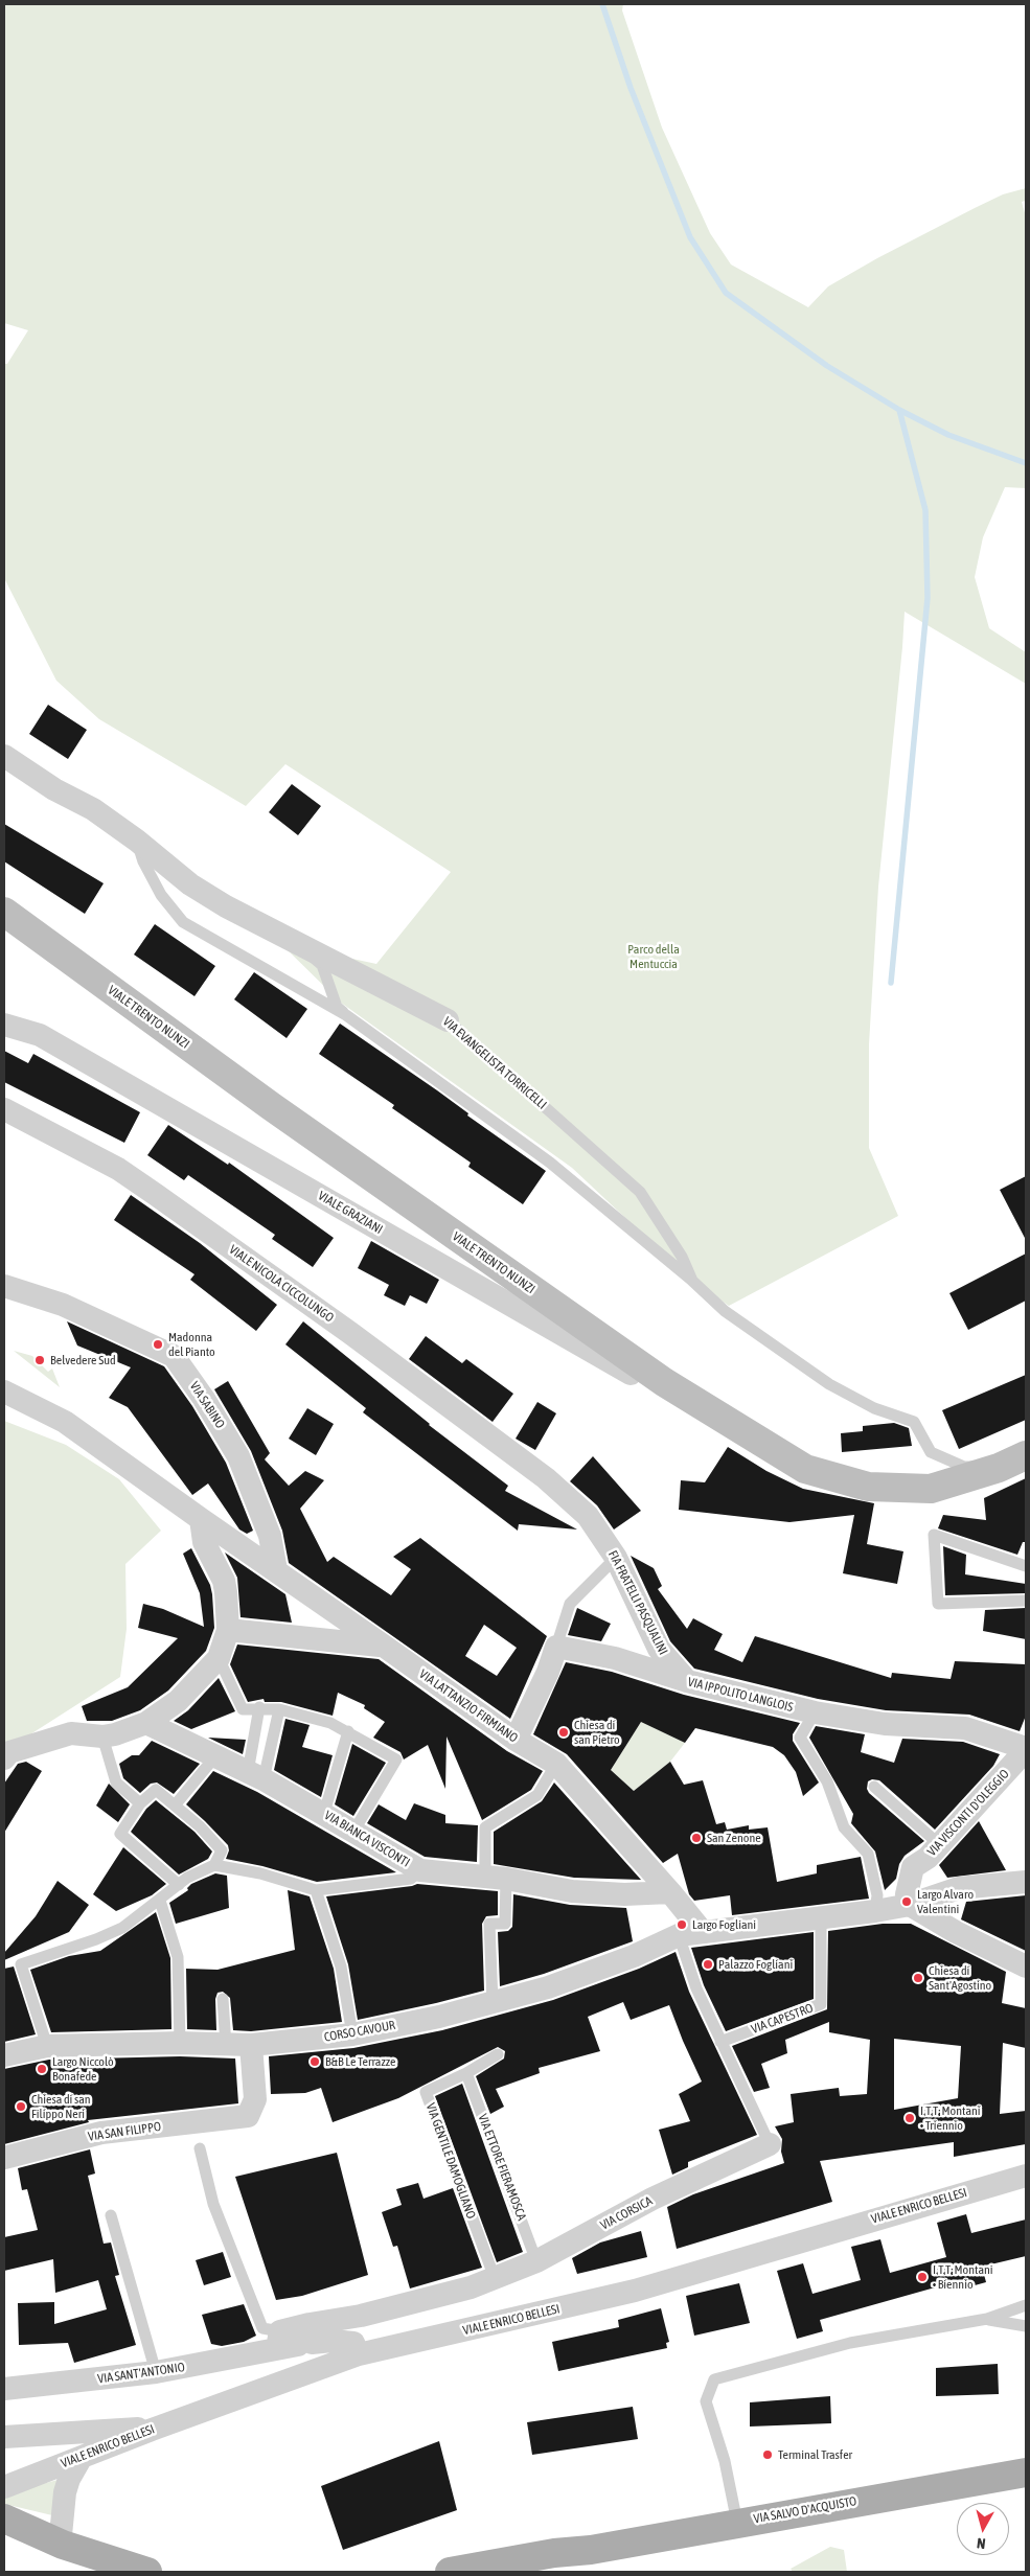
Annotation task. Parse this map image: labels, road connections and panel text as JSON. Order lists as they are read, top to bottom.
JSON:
{
  "streets": {
    "main road": ["VIALE TRENTO NUNZI", "VIA SALVO D'ACQUISTO"],
    "street": [
      "VIA EVANGELISTA TORRICELLI",
      "VIALE GRAZIANI",
      "VIALE NICOLA CICCOLUNGO",
      "VIA SABINO",
      "FIA FRATELLI PASQUALINI",
      "VIA IPPOLITO LANGLOIS",
      "VIA LATTANZIO FIRMIANO",
      "VIA VISCONTI D'OLEGGIO",
      "VIA BIANCA VISCONTI",
      "CORSO CAVOUR",
      "VIA SAN FILIPPO",
      "VIALE ENRICO BELLESI",
      "VIA CORSICA",
      "VIA SANT'ANTONIO"
    ],
    "lane": ["VIA CAPESTRO", "VIA GENTILE DAMOGLIANO", "VIA ETTORE FIERAMOSCA"]
  },
  "crossings": [
    ["VIALE TRENTO NUNZI", "VIA EVANGELISTA TORRICELLI"],
    ["VIALE TRENTO NUNZI", "VIALE GRAZIANI"],
    ["VIALE NICOLA CICCOLUNGO", "FIA FRATELLI PASQUALINI"],
    ["VIA SABINO", "VIA LATTANZIO FIRMIANO"],
    ["FIA FRATELLI PASQUALINI", "VIA IPPOLITO LANGLOIS"],
    ["VIA IPPOLITO LANGLOIS", "VIA VISCONTI D'OLEGGIO"],
    ["VIA LATTANZIO FIRMIANO", "VIA BIANCA VISCONTI"],
    ["VIA LATTANZIO FIRMIANO", "CORSO CAVOUR"],
    ["VIA VISCONTI D'OLEGGIO", "CORSO CAVOUR"],
    ["VIA CAPESTRO", "CORSO CAVOUR"],
    ["VIA CAPESTRO", "VIA CORSICA"],
    ["CORSO CAVOUR", "VIA SAN FILIPPO"],
    ["CORSO CAVOUR", "VIA CORSICA"],
    ["VIA GENTILE DAMOGLIANO", "VIA ETTORE FIERAMOSCA"],
    ["VIA GENTILE DAMOGLIANO", "VIA CORSICA"],
    ["VIA ETTORE FIERAMOSCA", "VIA CORSICA"],
    ["VIA CORSICA", "VIA SANT'ANTONIO"]
  ],
  "parks": ["Parco della Mentuccia"],
  "places": [
    "Madonna del Pianto",
    "Belvedere Sud",
    "Chiesa di san Pietro",
    "San Zenone",
    "Largo Alvaro Valentini",
    "Largo Fogliani",
    "Palazzo Fogliani",
    "Chiesa di Sant'Agostino",
    "B&B Le Terrazze",
    "Largo Niccolò Bonafede",
    "Chiesa di san Filippo Neri",
    "I.T.T. Montani - Triennio",
    "I.T.T. Montani - Biennio",
    "Terminal Trasfer"
  ],
  "north": "bottom"
}
